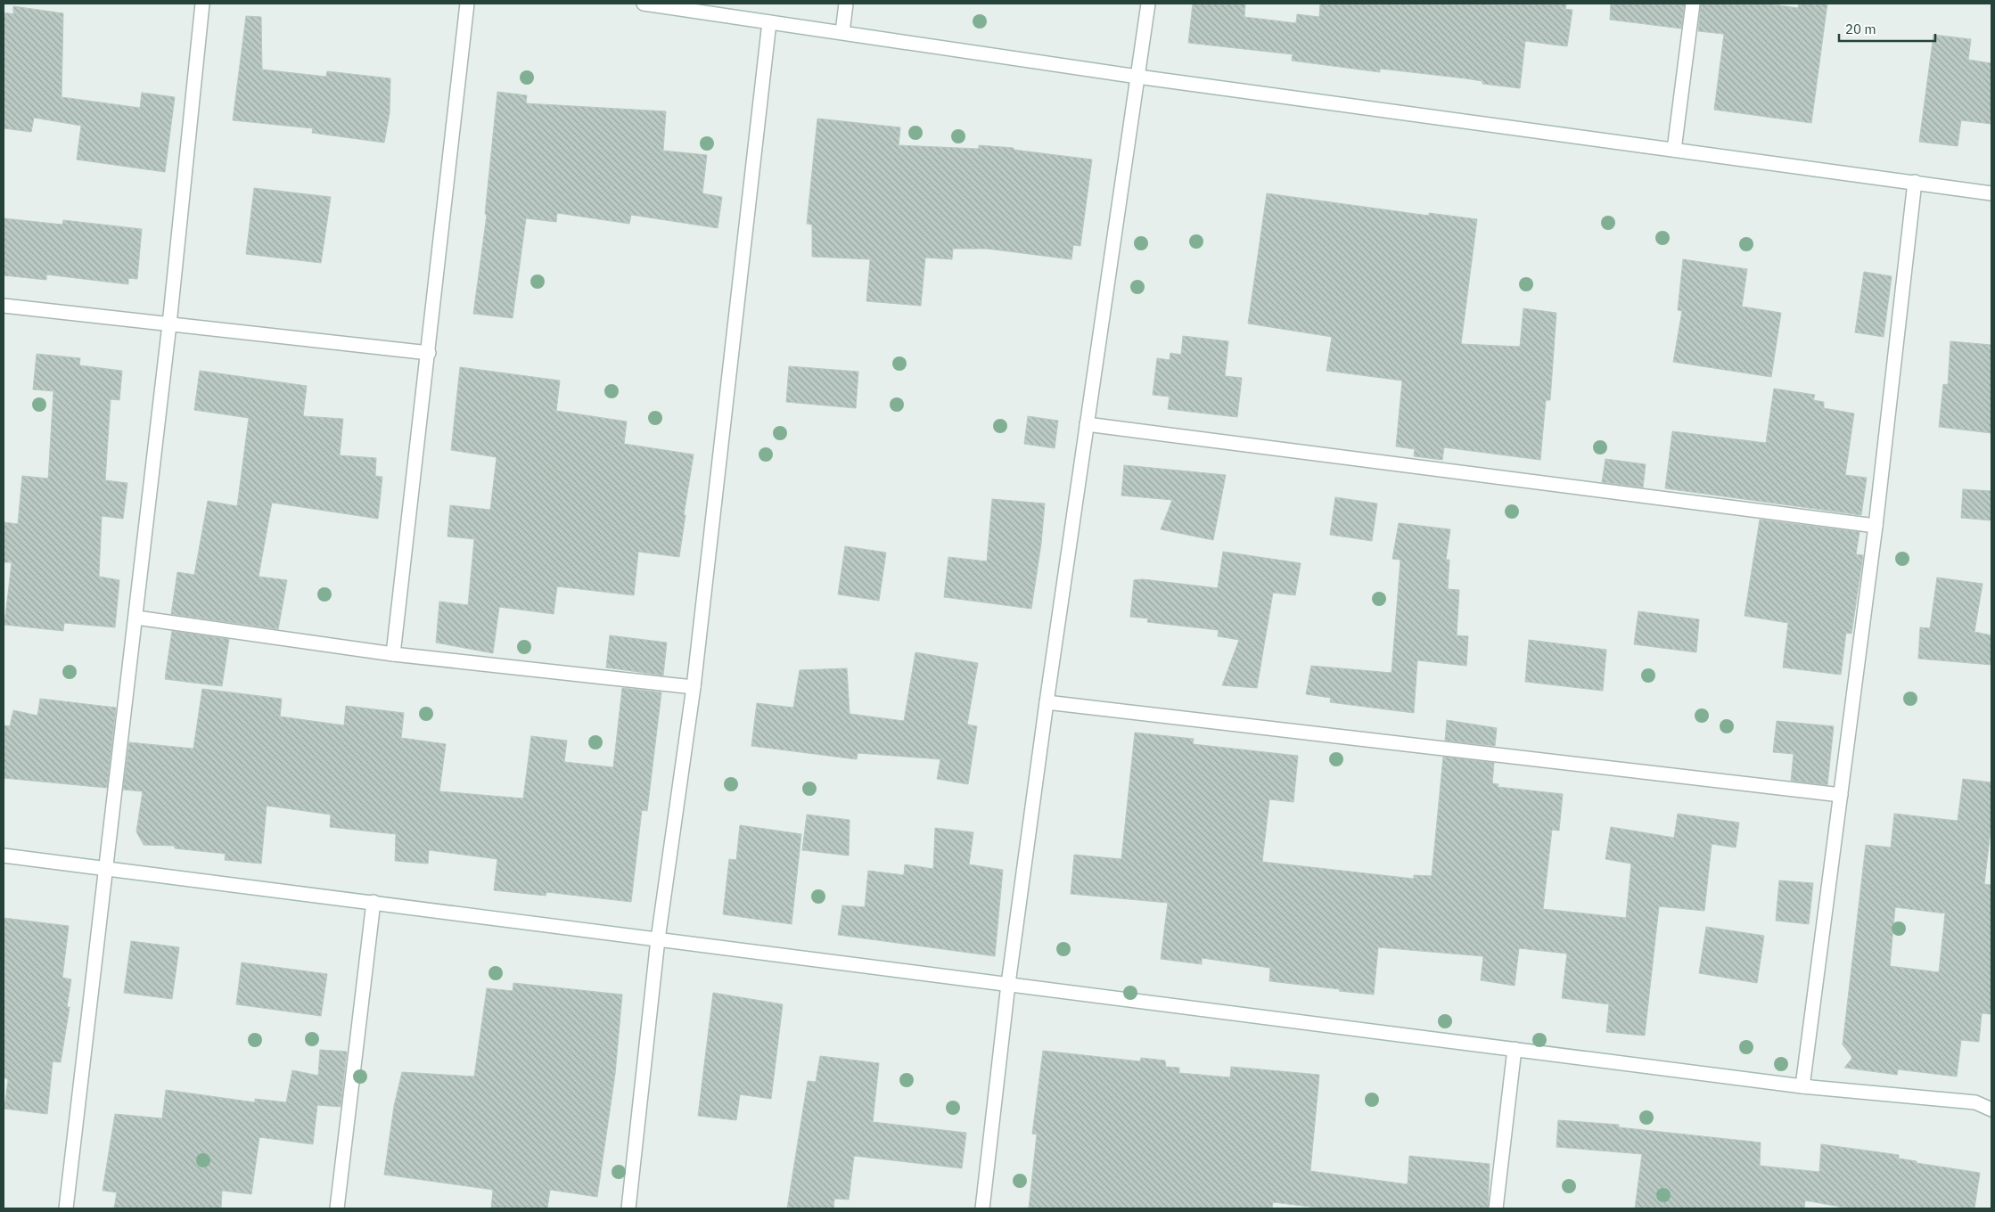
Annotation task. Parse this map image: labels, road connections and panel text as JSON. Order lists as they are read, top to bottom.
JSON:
{
  "scale_bar": "20 m"
}
